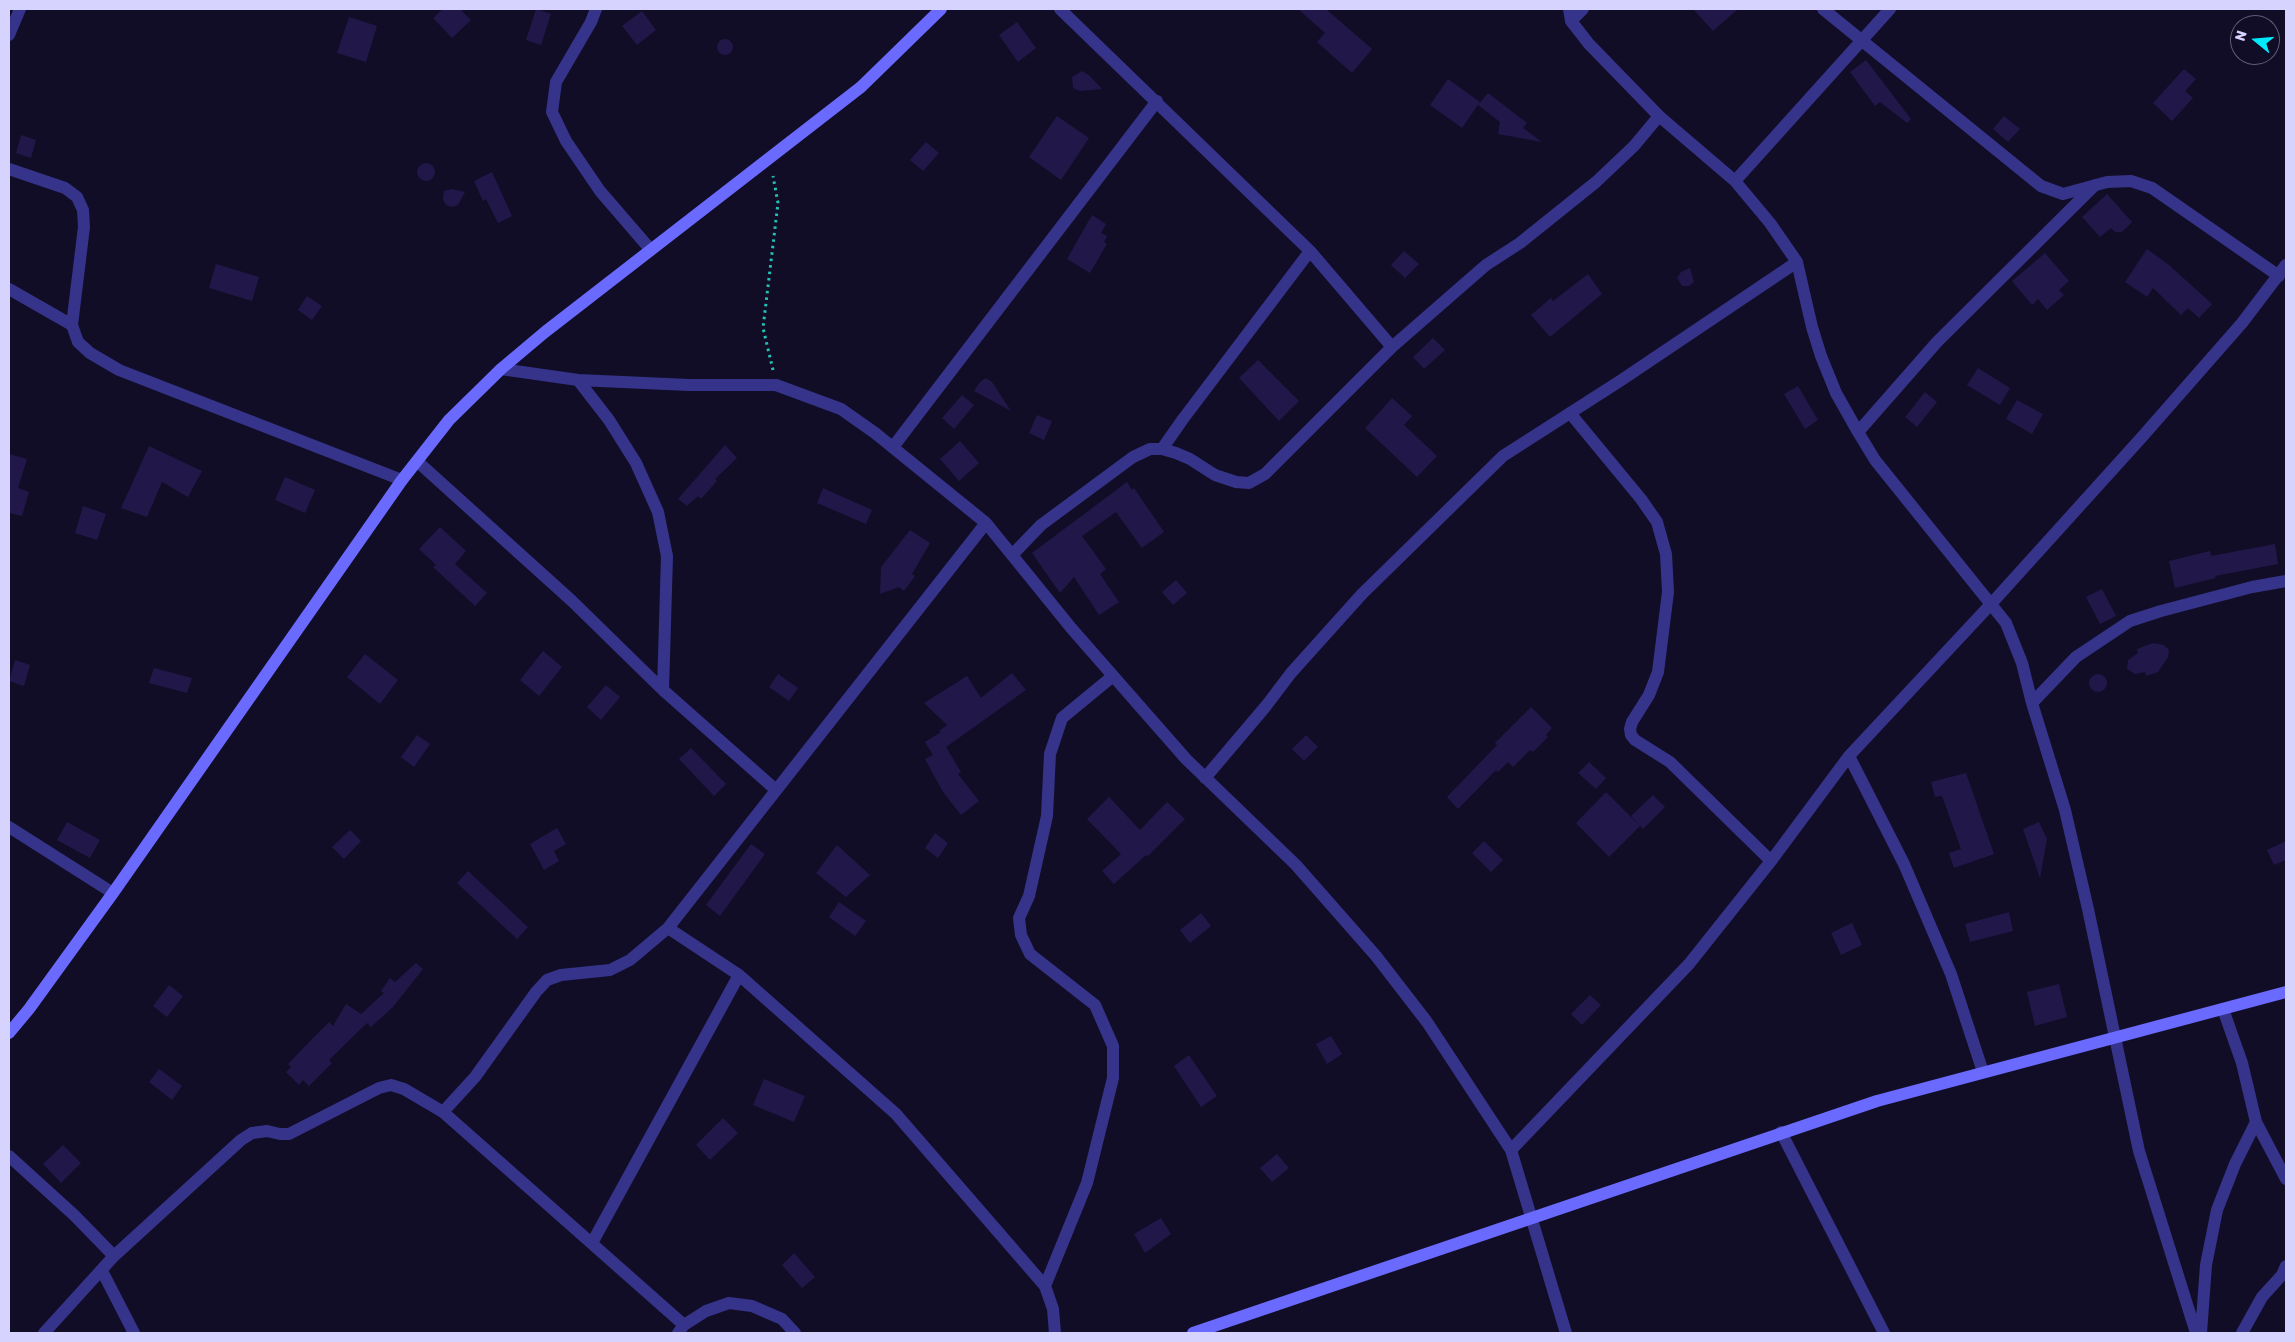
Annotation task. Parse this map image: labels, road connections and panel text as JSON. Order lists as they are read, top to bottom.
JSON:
{
  "north": "left"
}
